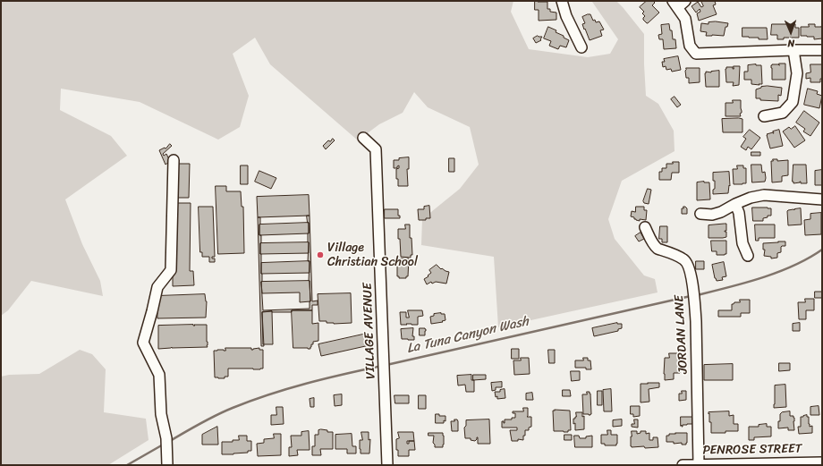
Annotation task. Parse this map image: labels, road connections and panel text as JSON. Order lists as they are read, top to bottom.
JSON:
{
  "streets": {
    "street": ["VILLAGE AVENUE", "JORDAN LANE", "PENROSE STREET"]
  },
  "crossings": [
    ["JORDAN LANE", "PENROSE STREET"]
  ],
  "water": ["La Tuna Canyon Wash"],
  "places": ["Village Christian School"],
  "north": "bottom"
}
